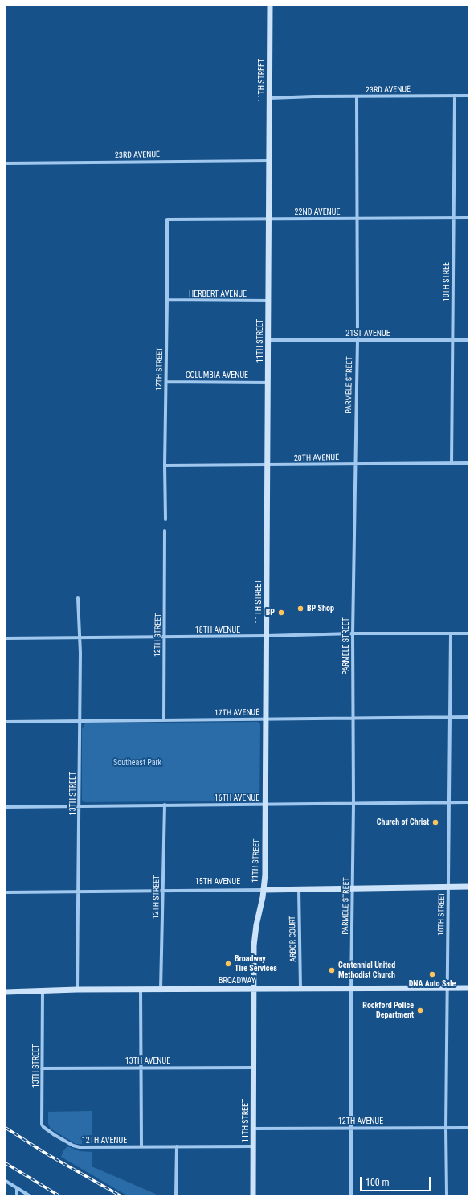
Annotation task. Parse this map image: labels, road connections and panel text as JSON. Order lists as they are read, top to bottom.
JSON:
{
  "streets": {
    "main road": ["11TH STREET", "15TH AVENUE", "BROADWAY"],
    "street": [
      "23RD AVENUE",
      "22ND AVENUE",
      "10TH STREET",
      "HERBERT AVENUE",
      "21ST AVENUE",
      "12TH STREET",
      "COLUMBIA AVENUE",
      "PARMELE STREET",
      "20TH AVENUE",
      "18TH AVENUE",
      "17TH AVENUE",
      "13TH STREET",
      "16TH AVENUE",
      "ARBOR COURT",
      "13TH AVENUE",
      "12TH AVENUE"
    ]
  },
  "crossings": [
    ["11TH STREET", "23RD AVENUE"],
    ["11TH STREET", "22ND AVENUE"],
    ["11TH STREET", "HERBERT AVENUE"],
    ["11TH STREET", "21ST AVENUE"],
    ["11TH STREET", "COLUMBIA AVENUE"],
    ["11TH STREET", "20TH AVENUE"],
    ["11TH STREET", "18TH AVENUE"],
    ["11TH STREET", "17TH AVENUE"],
    ["11TH STREET", "16TH AVENUE"],
    ["11TH STREET", "15TH AVENUE"],
    ["11TH STREET", "BROADWAY"],
    ["11TH STREET", "13TH AVENUE"],
    ["11TH STREET", "12TH AVENUE"],
    ["23RD AVENUE", "10TH STREET"],
    ["23RD AVENUE", "PARMELE STREET"],
    ["22ND AVENUE", "10TH STREET"],
    ["22ND AVENUE", "12TH STREET"],
    ["22ND AVENUE", "PARMELE STREET"],
    ["10TH STREET", "21ST AVENUE"],
    ["10TH STREET", "20TH AVENUE"],
    ["10TH STREET", "18TH AVENUE"],
    ["10TH STREET", "17TH AVENUE"],
    ["10TH STREET", "16TH AVENUE"],
    ["10TH STREET", "15TH AVENUE"],
    ["10TH STREET", "BROADWAY"],
    ["10TH STREET", "12TH AVENUE"],
    ["HERBERT AVENUE", "12TH STREET"],
    ["21ST AVENUE", "PARMELE STREET"],
    ["12TH STREET", "COLUMBIA AVENUE"],
    ["12TH STREET", "20TH AVENUE"],
    ["12TH STREET", "18TH AVENUE"],
    ["12TH STREET", "17TH AVENUE"],
    ["12TH STREET", "16TH AVENUE"],
    ["12TH STREET", "15TH AVENUE"],
    ["12TH STREET", "BROADWAY"],
    ["PARMELE STREET", "20TH AVENUE"],
    ["PARMELE STREET", "18TH AVENUE"],
    ["PARMELE STREET", "17TH AVENUE"],
    ["PARMELE STREET", "16TH AVENUE"],
    ["PARMELE STREET", "15TH AVENUE"],
    ["PARMELE STREET", "BROADWAY"],
    ["PARMELE STREET", "12TH AVENUE"],
    ["18TH AVENUE", "13TH STREET"],
    ["17TH AVENUE", "13TH STREET"],
    ["13TH STREET", "16TH AVENUE"],
    ["13TH STREET", "15TH AVENUE"],
    ["13TH STREET", "BROADWAY"],
    ["13TH STREET", "13TH AVENUE"],
    ["13TH STREET", "12TH AVENUE"],
    ["15TH AVENUE", "ARBOR COURT"],
    ["ARBOR COURT", "BROADWAY"]
  ],
  "parks": ["Southeast Park"],
  "places": [
    "BP Shop",
    "BP",
    "Church of Christ",
    "Broadway Tire Services",
    "Centennial United Methodist Church",
    "DNA Auto Sale",
    "Rockford Police Department"
  ],
  "scale_bar": "100 m"
}
